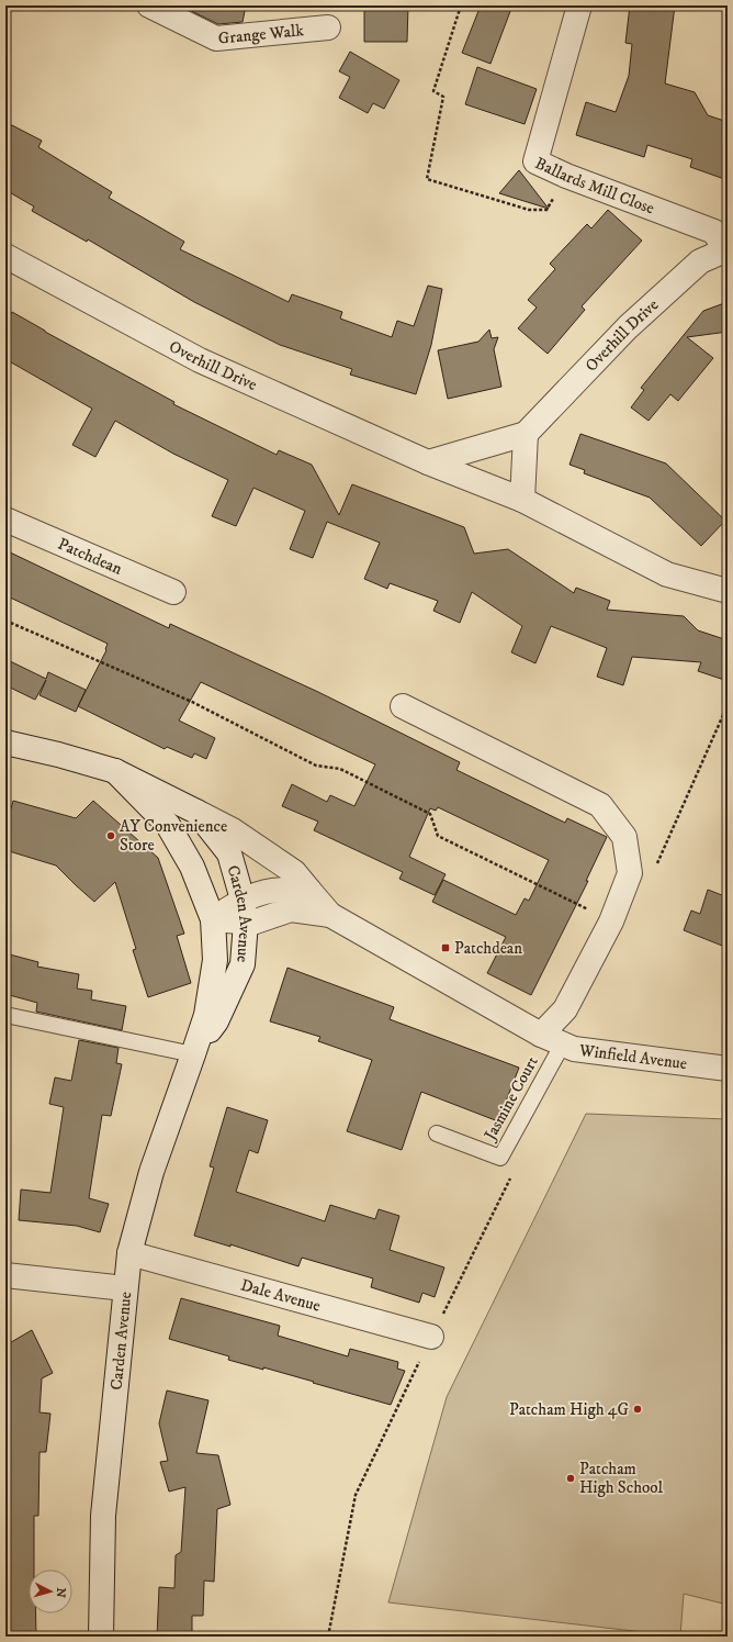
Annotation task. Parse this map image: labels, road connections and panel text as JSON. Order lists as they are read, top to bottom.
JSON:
{
  "streets": {
    "street": [
      "Grange Walk",
      "Ballards Mill Close",
      "Overhill Drive",
      "Patchdean",
      "Carden Avenue",
      "Winfield Avenue",
      "Dale Avenue"
    ],
    "lane": ["Jasmine Court"]
  },
  "crossings": [
    ["Ballards Mill Close", "Overhill Drive"],
    ["Carden Avenue", "Dale Avenue"],
    ["Winfield Avenue", "Jasmine Court"]
  ],
  "places": {
    "other": ["AY Convenience Store", "Patcham High 4G", "Patcham High School"],
    "transit": ["Patchdean"]
  },
  "north": "right"
}
